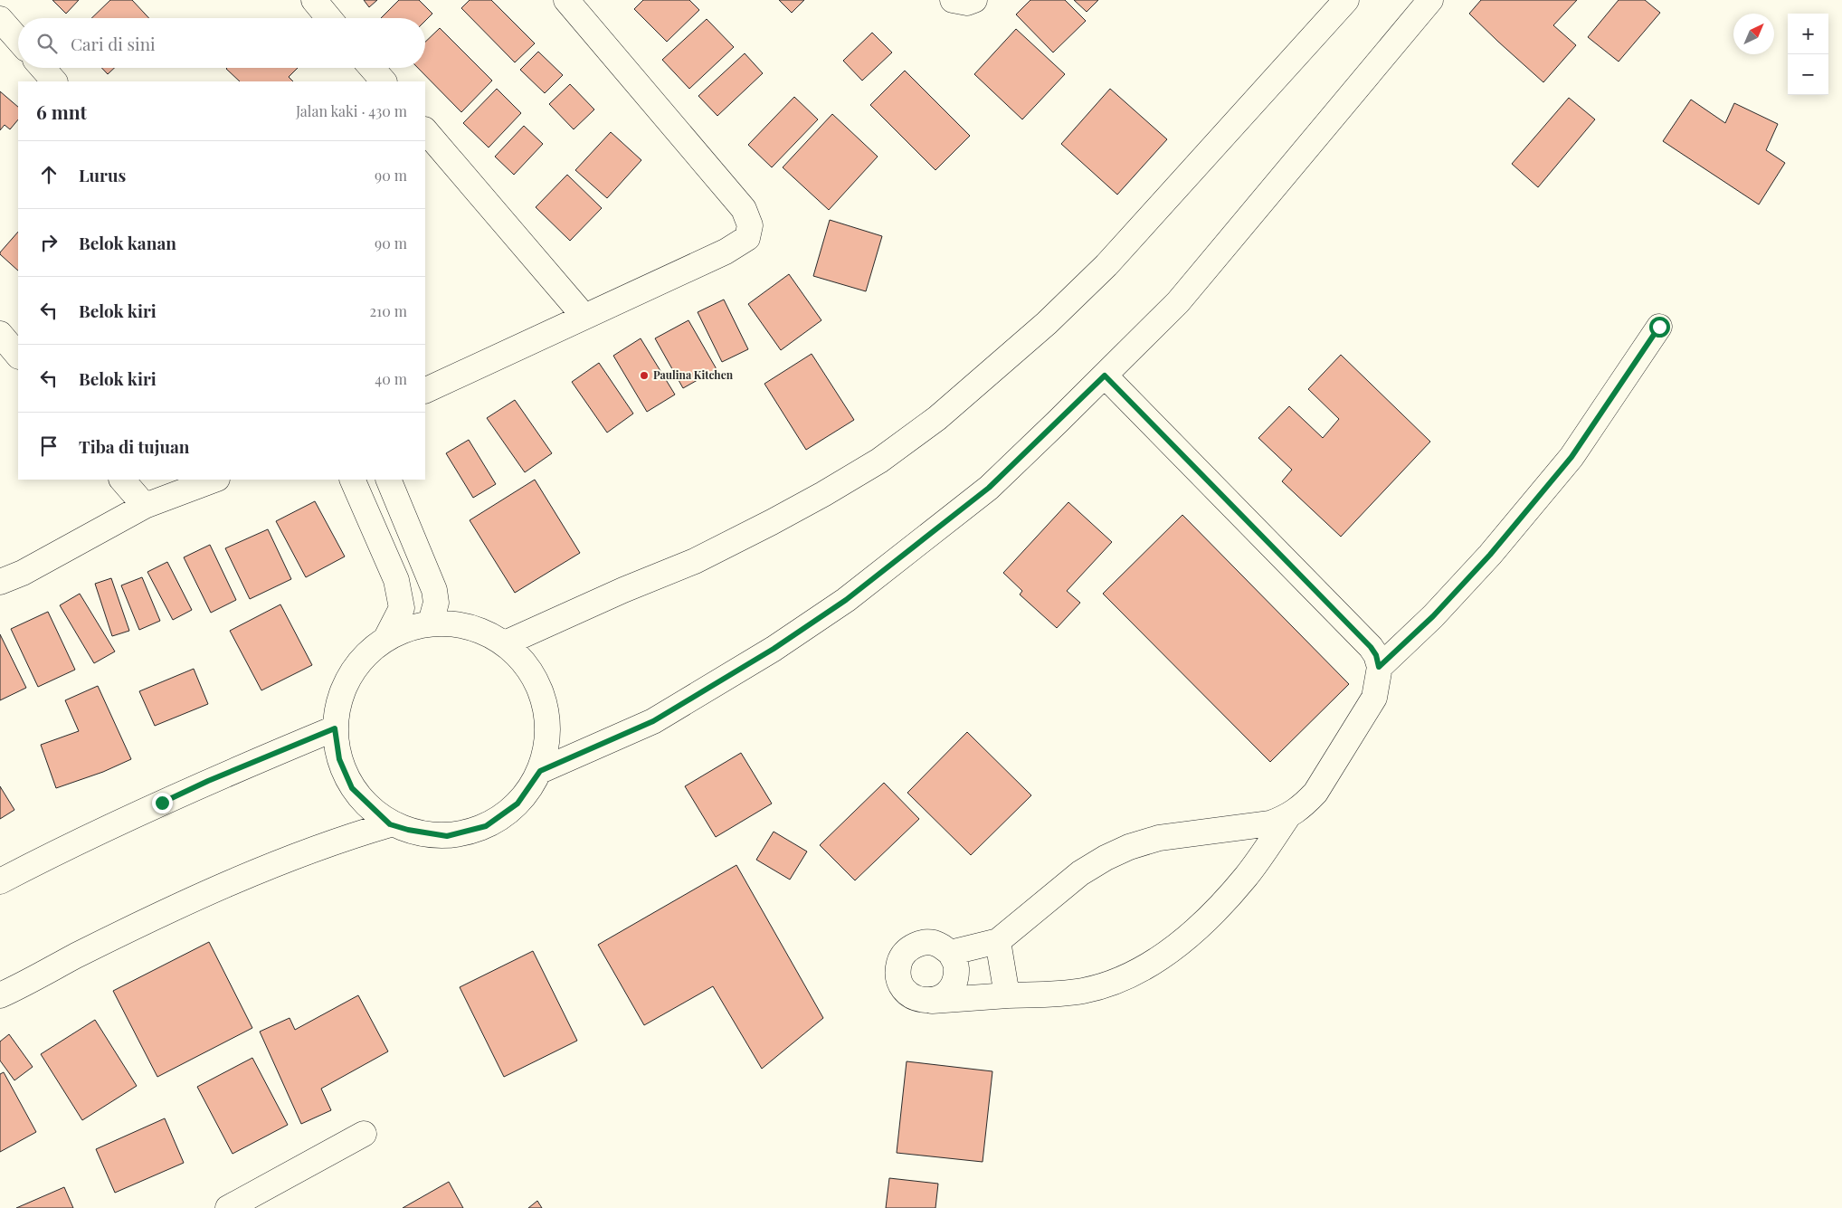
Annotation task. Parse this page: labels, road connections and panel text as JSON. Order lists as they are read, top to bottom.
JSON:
{
  "places": ["Paulina Kitchen"],
  "north": "top right",
  "page": {
    "map_buttons": ["+", "−"],
    "search": "Cari di sini",
    "heading": ["6 mnt", "Jalan kaki · 430 m"],
    "list": [
      ["Lurus", "90 m"],
      ["Belok kanan", "90 m"],
      ["Belok kiri", "210 m"],
      ["Belok kiri", "40 m"],
      "Tiba di tujuan"
    ]
  }
}
